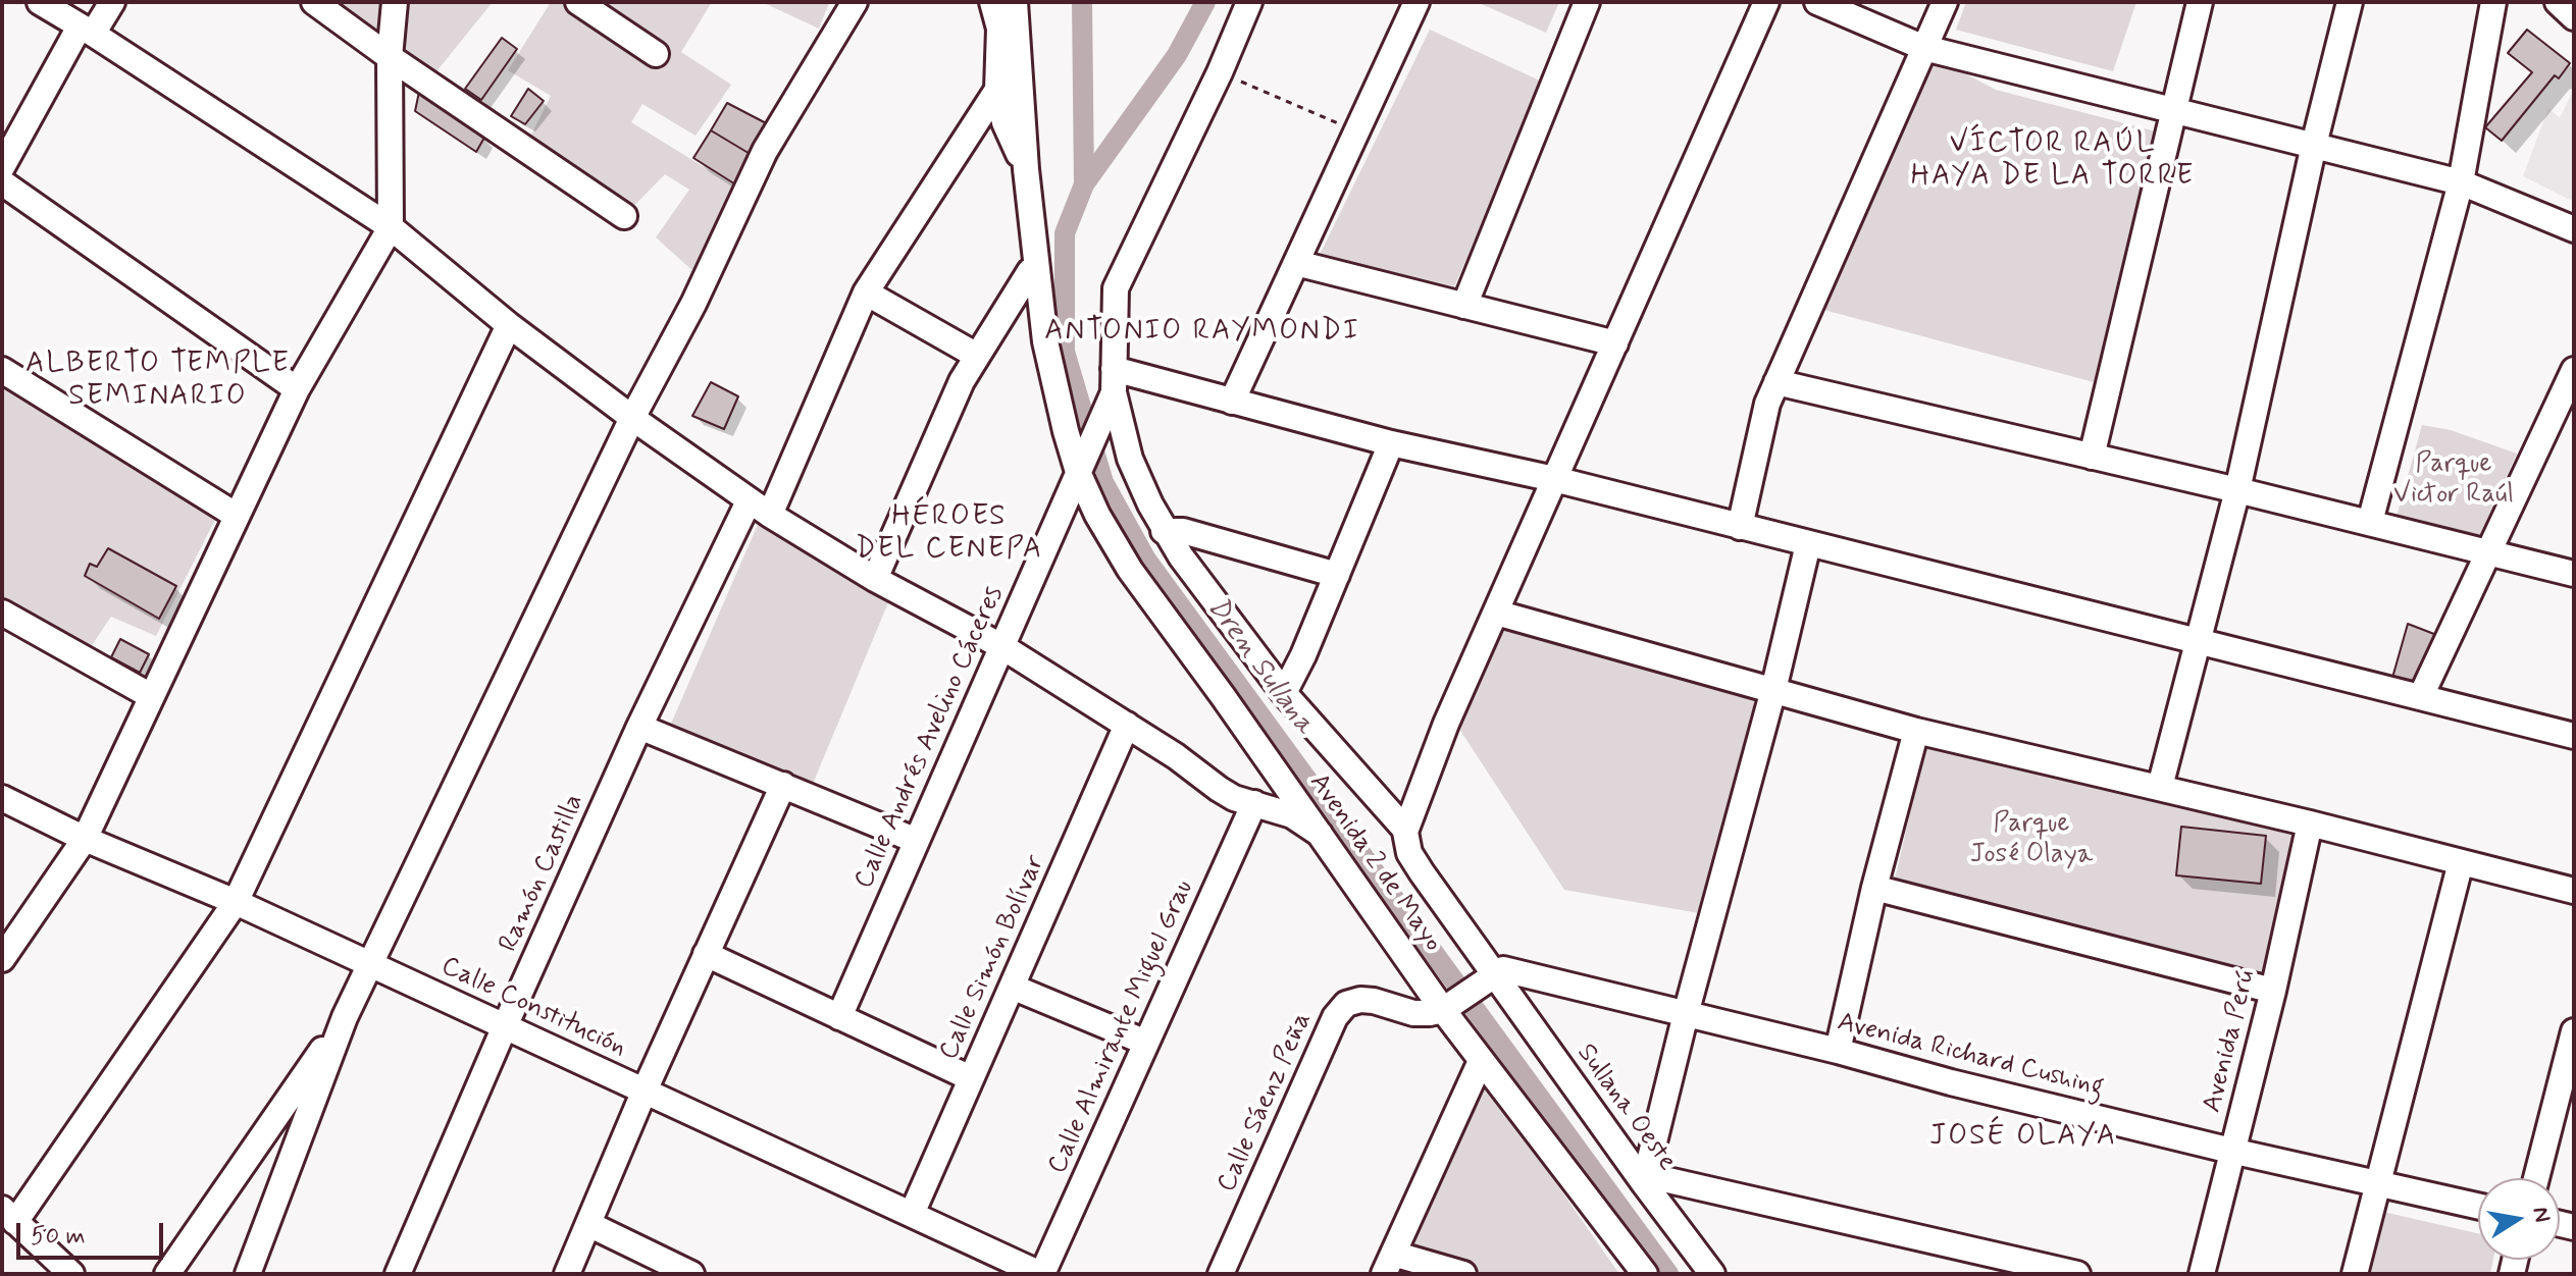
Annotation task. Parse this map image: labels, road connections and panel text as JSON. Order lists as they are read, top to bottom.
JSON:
{
  "streets": {
    "street": [
      "Calle Andrés Avelino Cáceres",
      "Avenida 2 de Mayo",
      "Ramón Castilla",
      "Calle Simón Bolívar",
      "Calle Constitución",
      "Calle Almirante Miguel Grau",
      "Avenida Perú",
      "Avenida Richard Cushing",
      "Calle Sáenz Peña",
      "Sullana Oeste"
    ]
  },
  "crossings": [
    ["Calle Andrés Avelino Cáceres", "Avenida 2 de Mayo"],
    ["Avenida 2 de Mayo", "Calle Sáenz Peña"],
    ["Ramón Castilla", "Calle Constitución"],
    ["Calle Simón Bolívar", "Calle Constitución"],
    ["Calle Constitución", "Calle Almirante Miguel Grau"],
    ["Avenida Perú", "Avenida Richard Cushing"],
    ["Avenida Richard Cushing", "Sullana Oeste"]
  ],
  "districts": [
    "VÍCTOR RAÚL HAYA DE LA TORRE",
    "ANTONIO RAYMONDI",
    "ALBERTO TEMPLE SEMINARIO",
    "HÉROES DEL CENEPA",
    "JOSÉ OLAYA"
  ],
  "water": ["Dren Sullana"],
  "parks": ["Parque Victor Raúl", "Parque José Olaya"],
  "scale_bar": "50 m",
  "north": "right"
}
